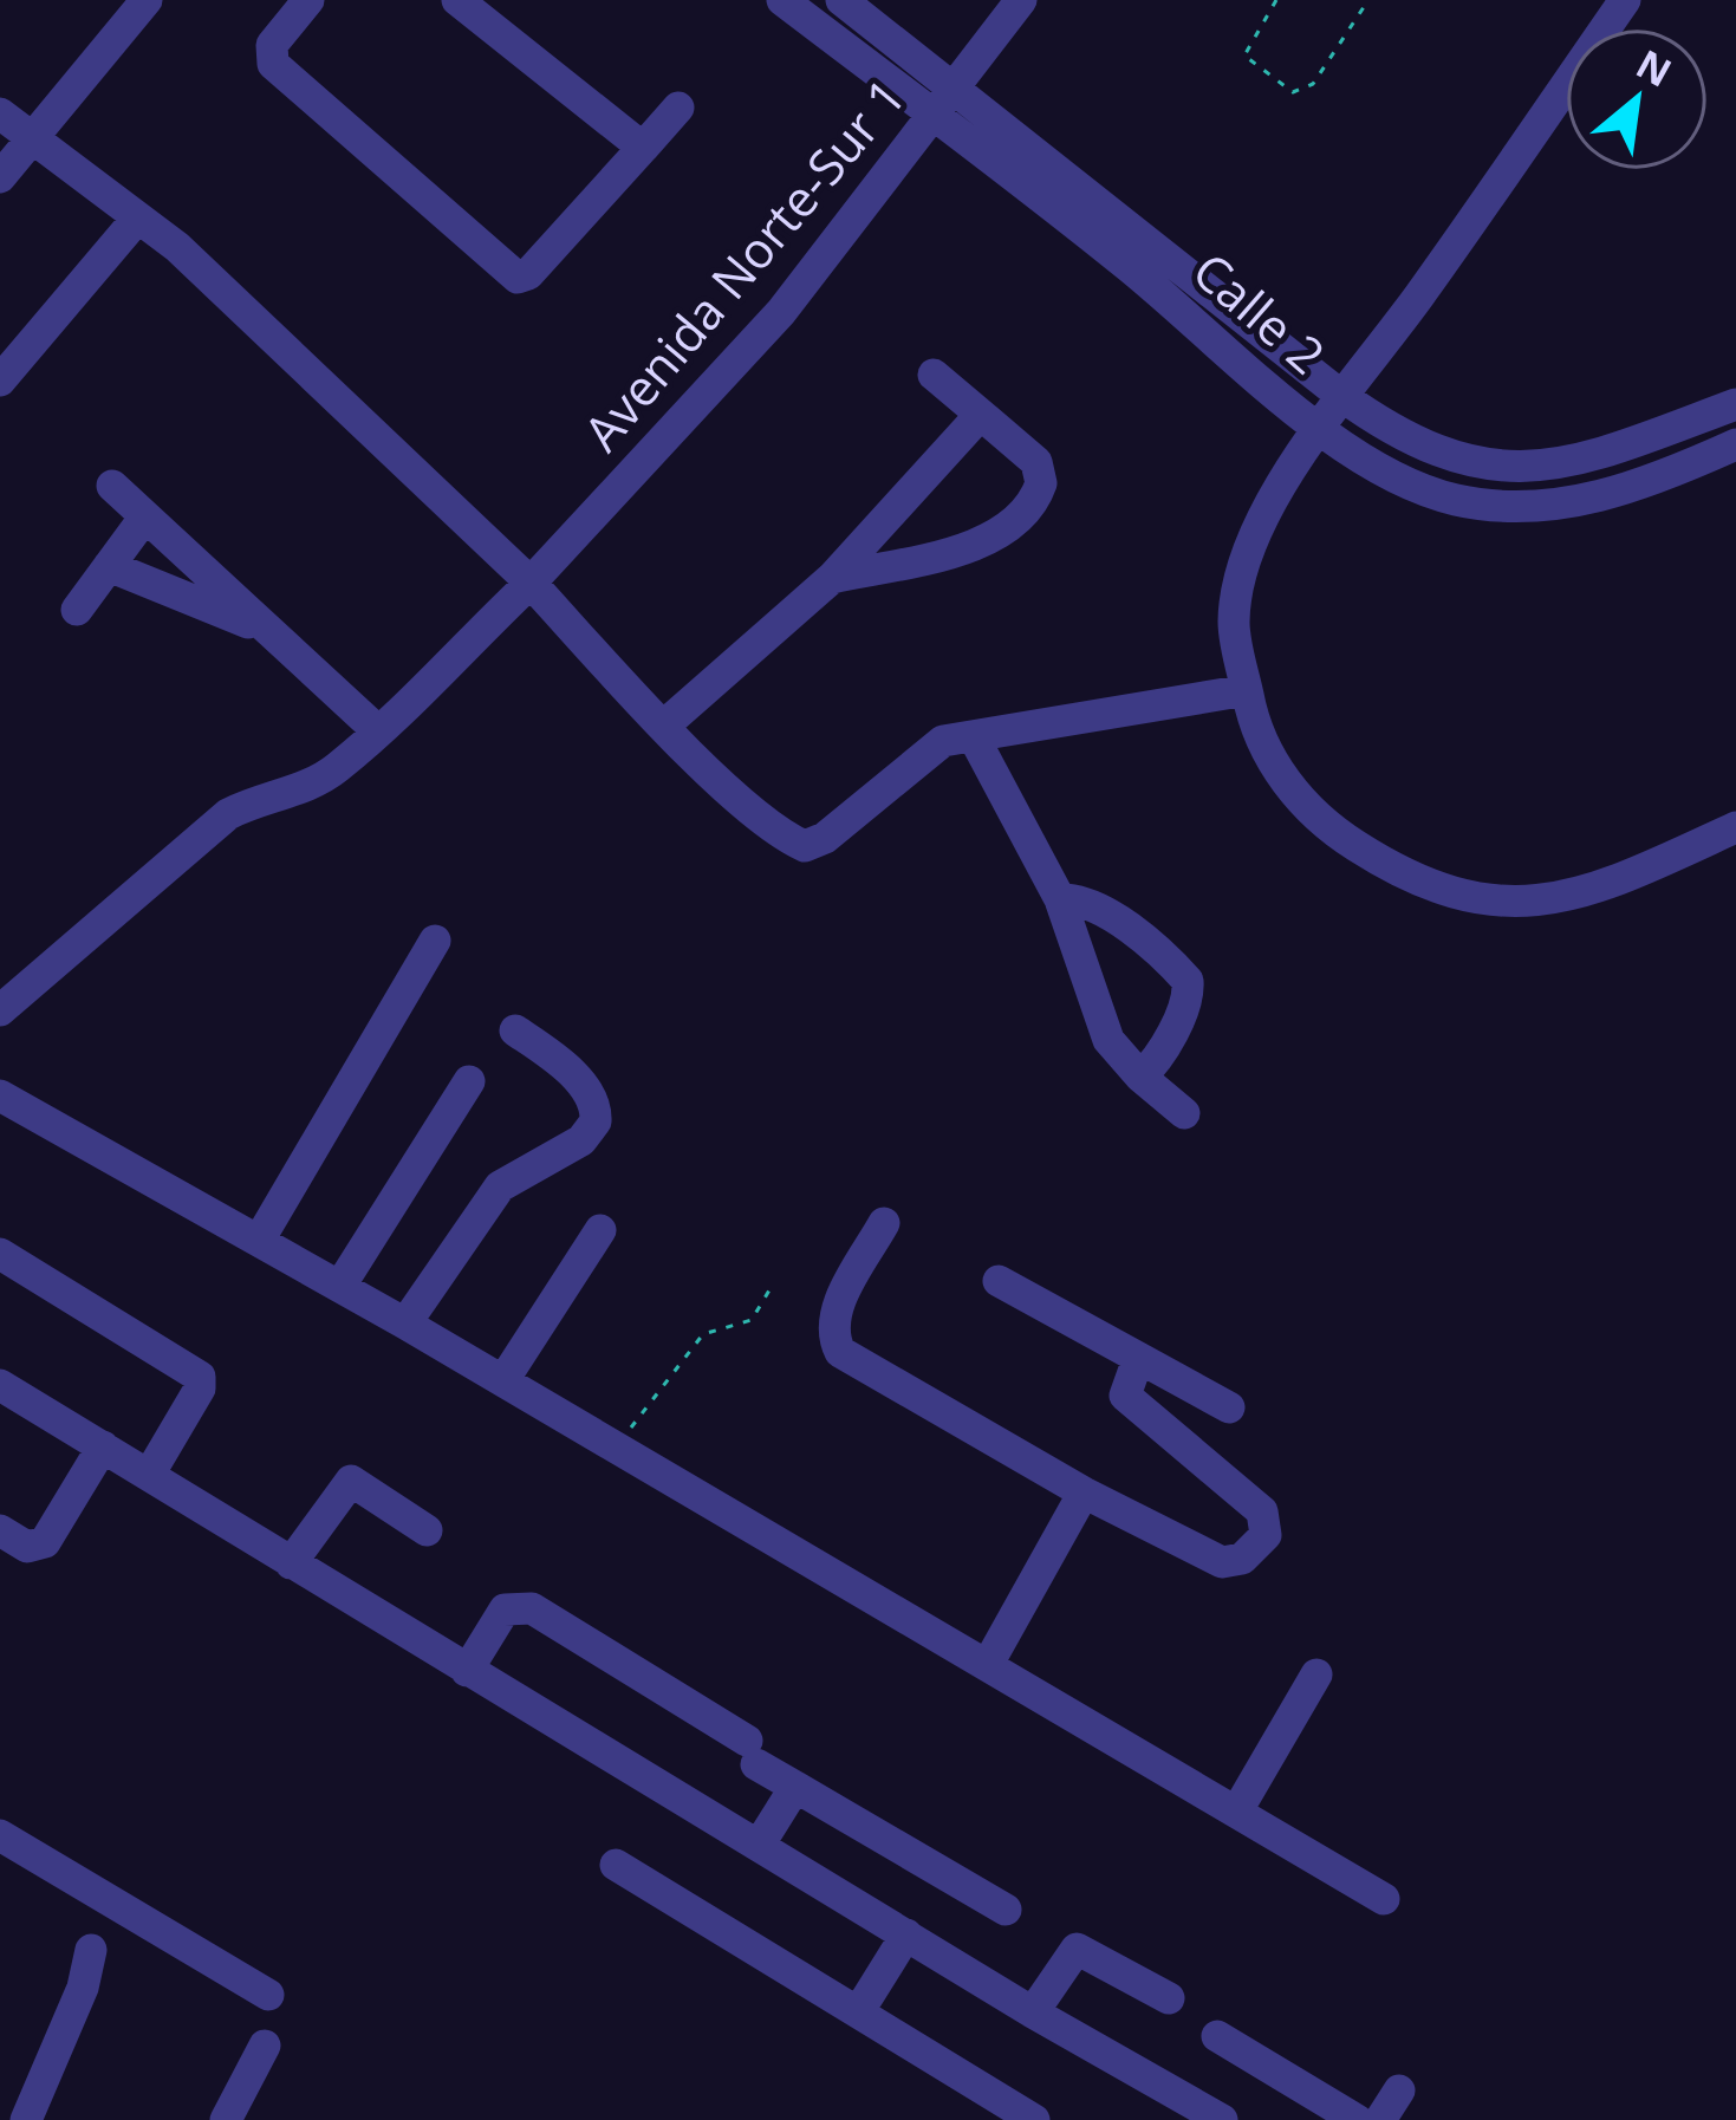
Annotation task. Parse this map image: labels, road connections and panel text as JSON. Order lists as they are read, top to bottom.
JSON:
{
  "streets": {
    "street": ["Avenida Norte-Sur 1", "Calle 2"]
  },
  "crossings": [
    ["Avenida Norte-Sur 1", "Calle 2"]
  ],
  "north": "top right"
}
